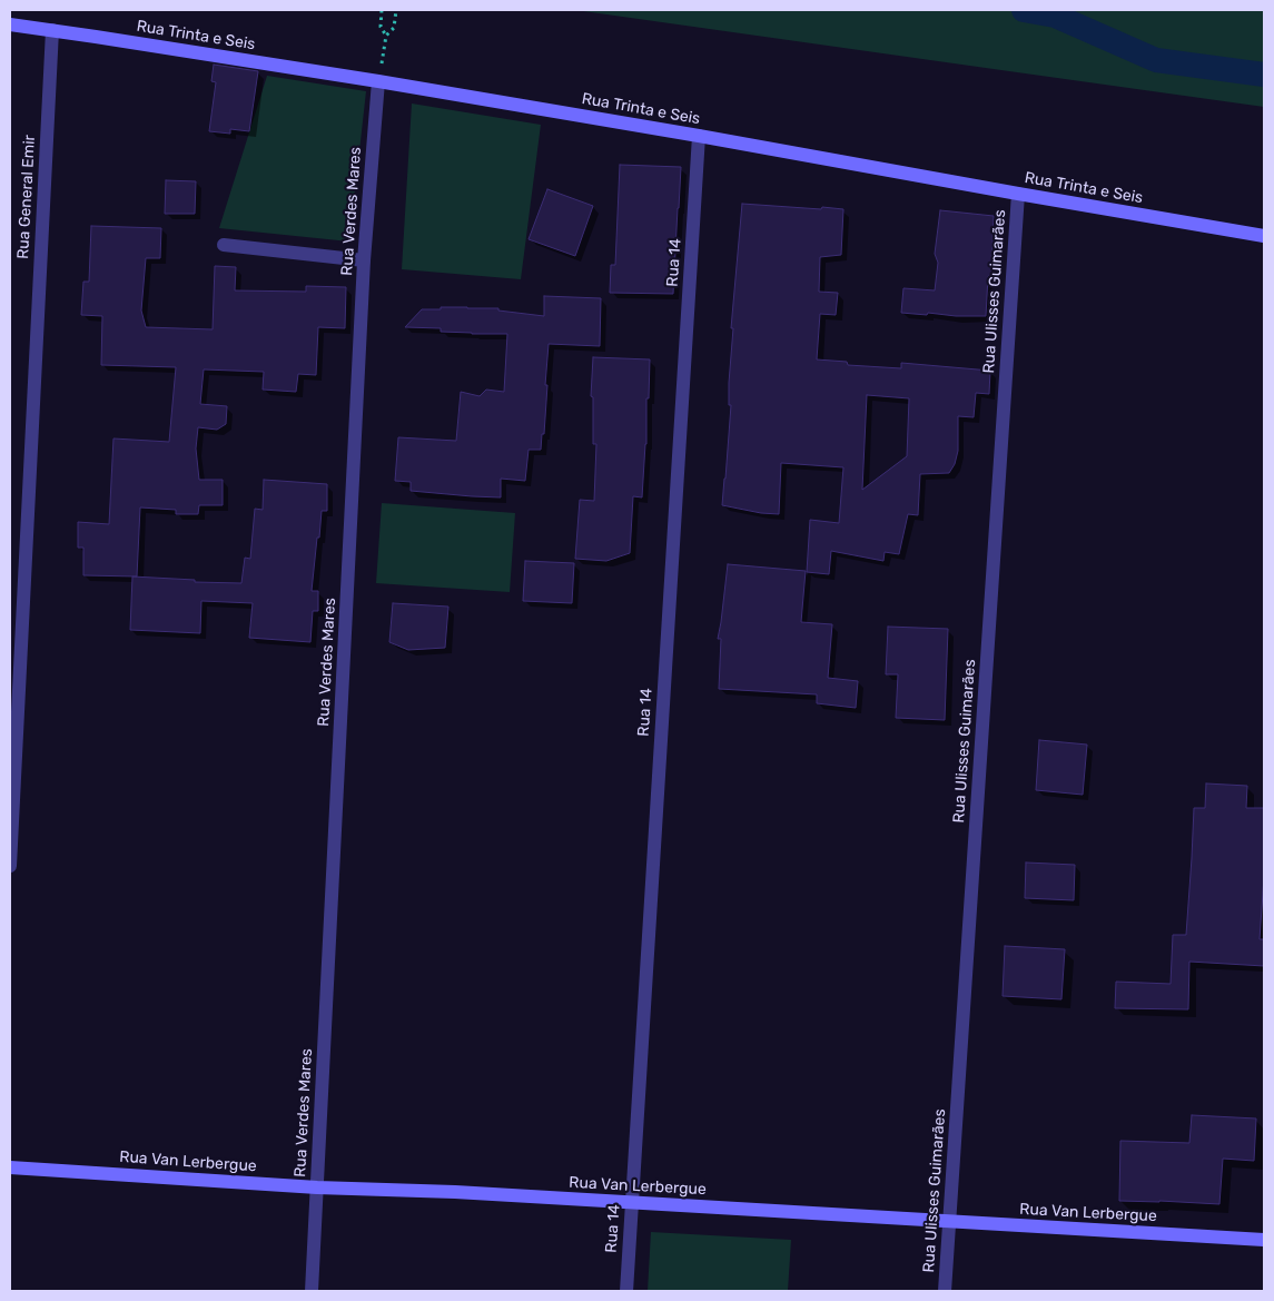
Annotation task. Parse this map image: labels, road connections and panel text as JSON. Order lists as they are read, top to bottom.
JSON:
{
  "streets": {
    "street": [
      "Rua Trinta e Seis",
      "Rua General Emir",
      "Rua Verdes Mares",
      "Rua 14",
      "Rua Ulisses Guimarães",
      "Rua Van Lerbergue"
    ]
  },
  "crossings": [
    ["Rua Trinta e Seis", "Rua General Emir"],
    ["Rua Trinta e Seis", "Rua Verdes Mares"],
    ["Rua Trinta e Seis", "Rua 14"],
    ["Rua Trinta e Seis", "Rua Ulisses Guimarães"],
    ["Rua Verdes Mares", "Rua Van Lerbergue"],
    ["Rua 14", "Rua Van Lerbergue"],
    ["Rua Ulisses Guimarães", "Rua Van Lerbergue"]
  ]
}
